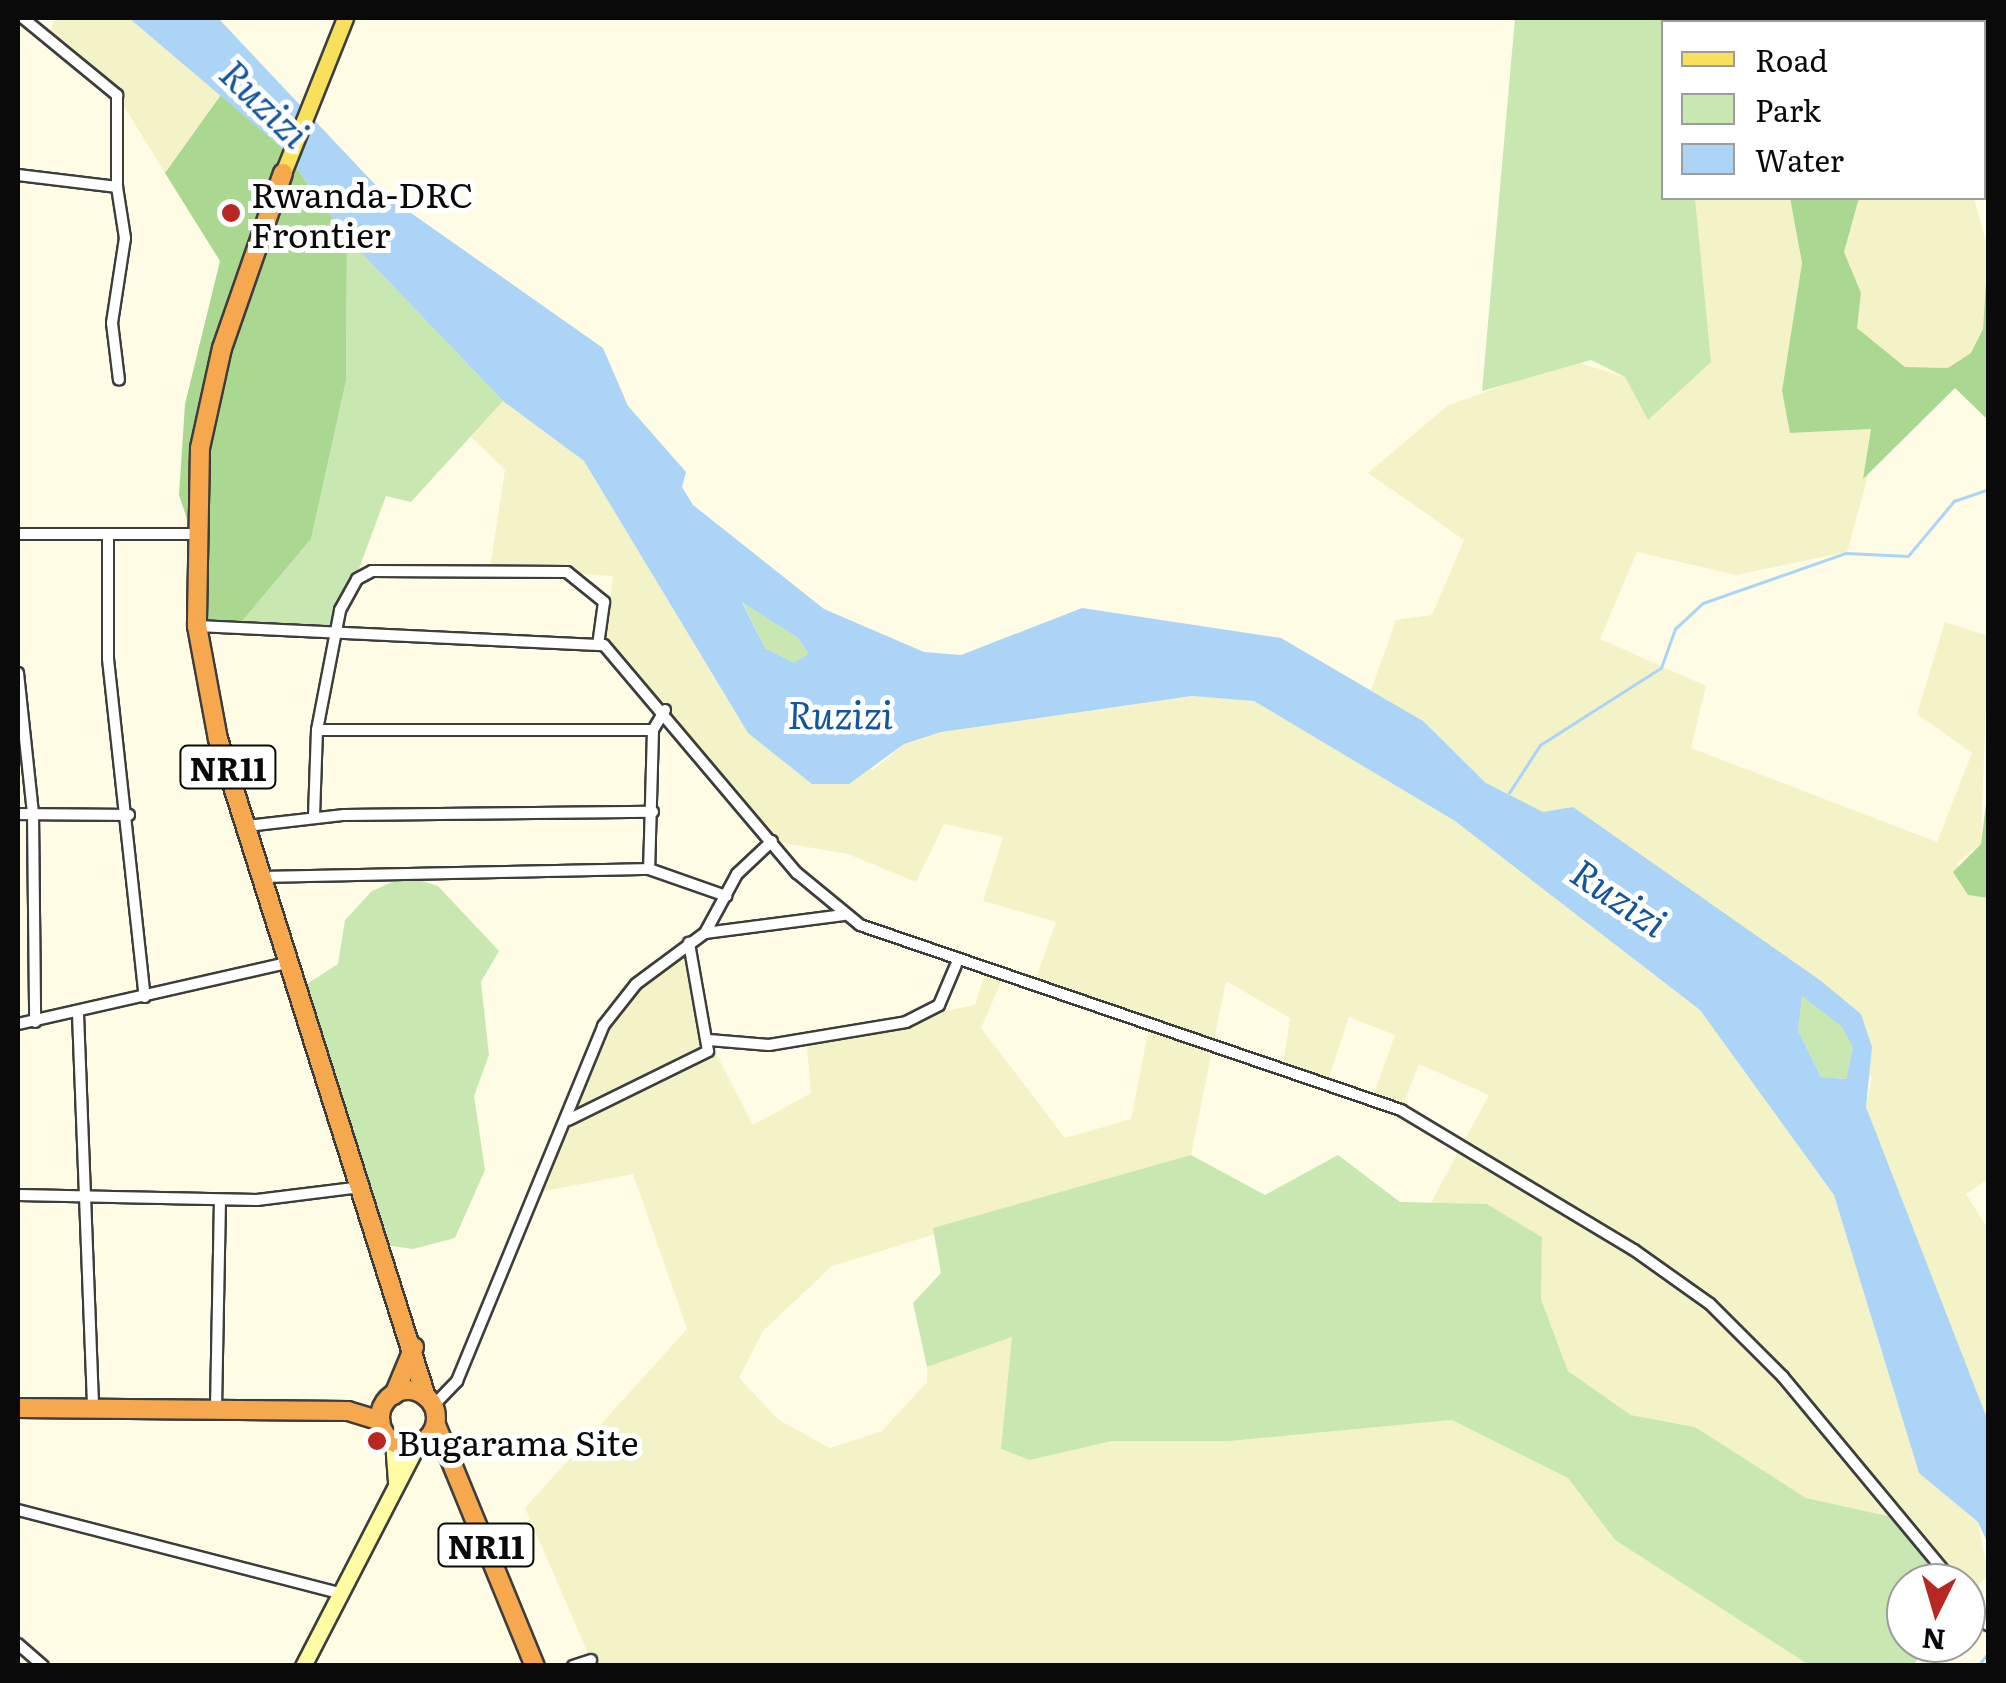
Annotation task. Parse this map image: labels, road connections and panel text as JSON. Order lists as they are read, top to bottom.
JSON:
{
  "streets": {
    "highway": ["NR11"]
  },
  "water": ["Ruzizi"],
  "places": ["Rwanda-DRC Frontier", "Bugarama Site"],
  "legend": ["Road", "Park", "Water"],
  "north": "bottom"
}
